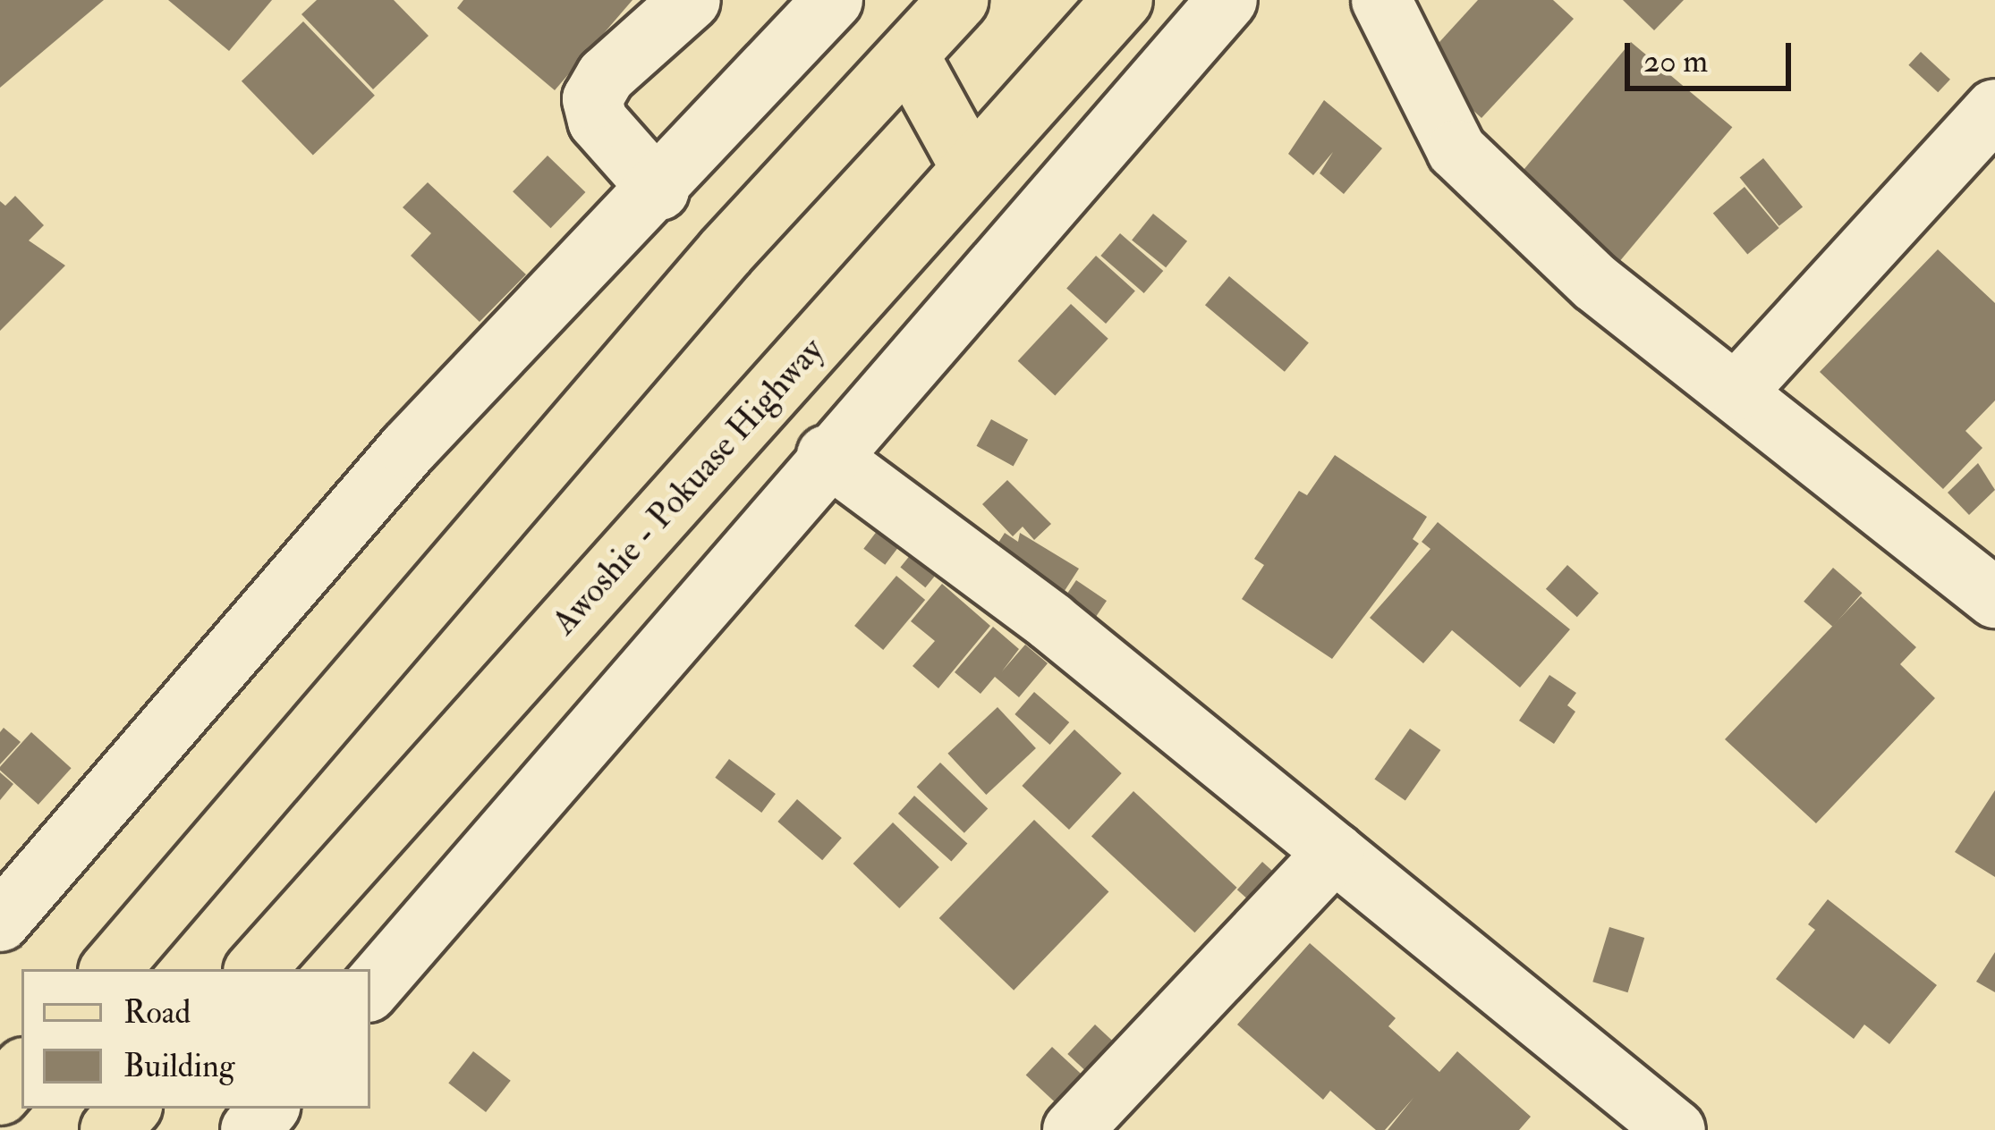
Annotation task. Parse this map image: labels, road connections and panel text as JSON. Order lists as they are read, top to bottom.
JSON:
{
  "streets": {
    "main road": ["Awoshie - Pokuase Highway"]
  },
  "legend": ["Road", "Building"],
  "scale_bar": "20 m"
}
